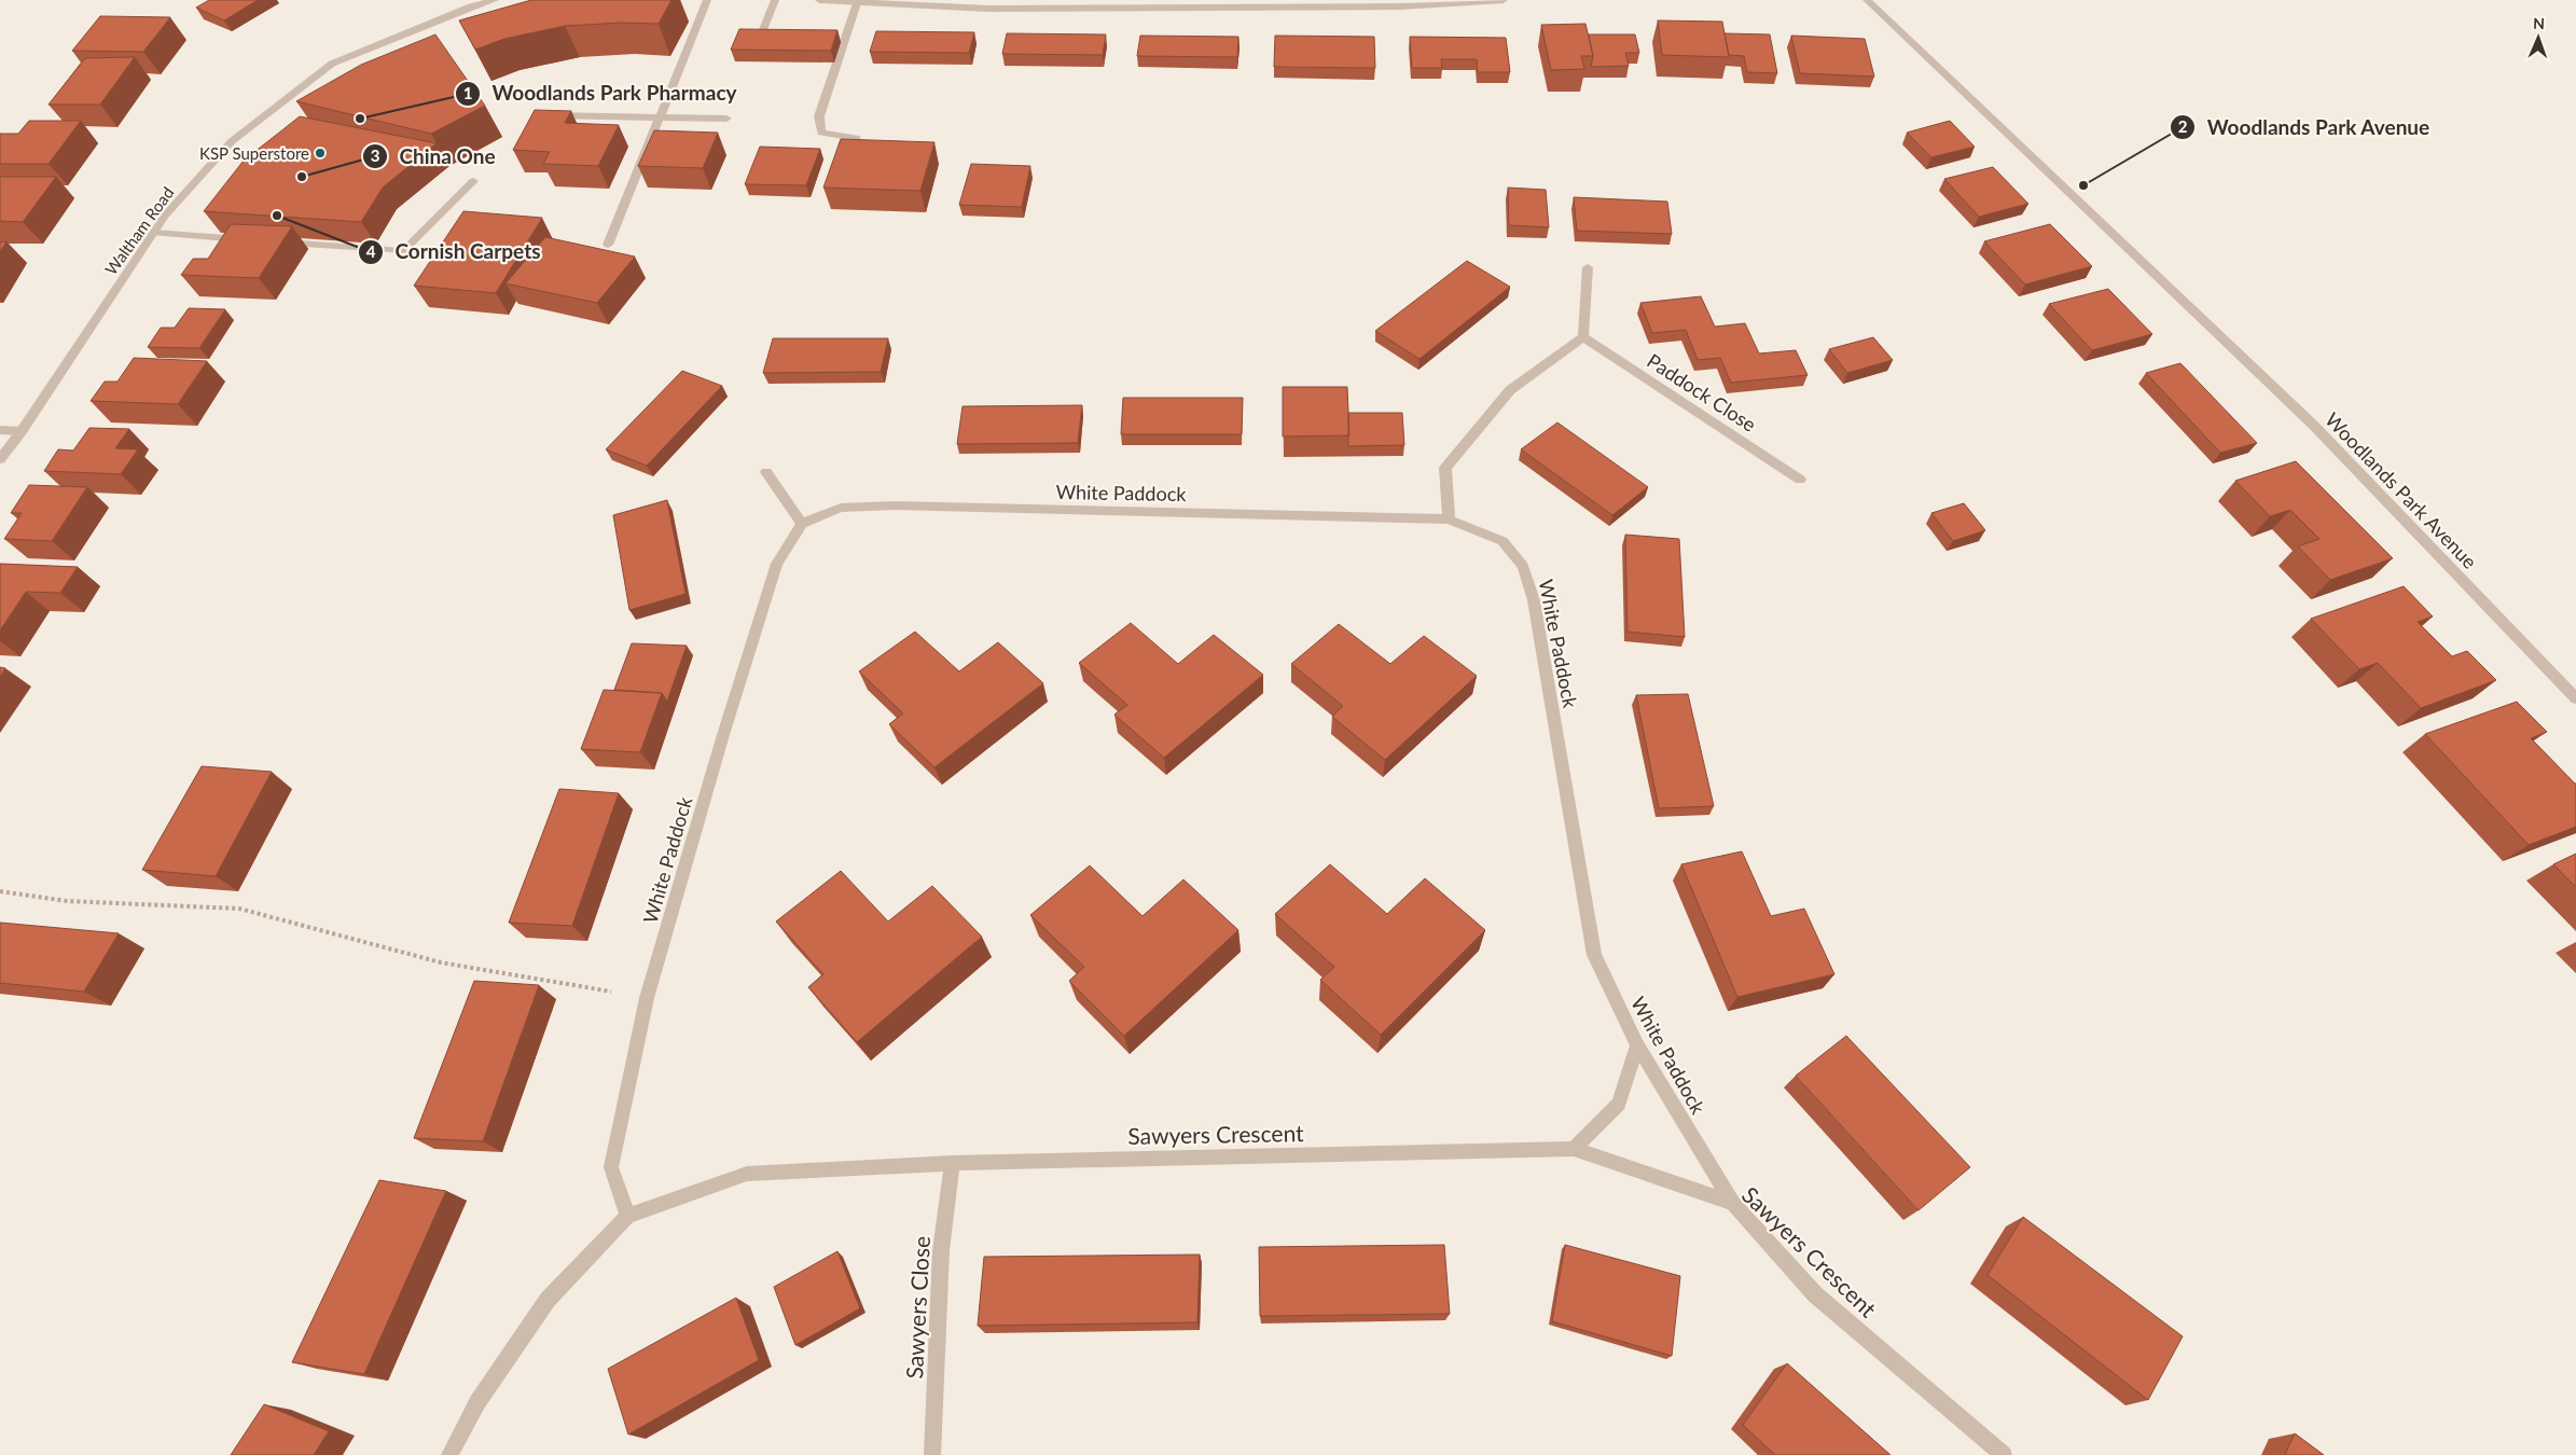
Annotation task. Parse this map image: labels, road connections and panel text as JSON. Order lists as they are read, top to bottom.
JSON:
{
  "streets": {
    "street": [
      "Waltham Road",
      "Paddock Close",
      "Woodlands Park Avenue",
      "White Paddock",
      "Sawyers Crescent",
      "Sawyers Close"
    ]
  },
  "crossings": [
    ["White Paddock", "Sawyers Crescent"],
    ["Sawyers Crescent", "Sawyers Close"]
  ],
  "places": [
    "Woodlands Park Pharmacy",
    "KSP Superstore",
    "China One",
    "Woodlands Park Avenue",
    "Cornish Carpets"
  ],
  "north": "top"
}
